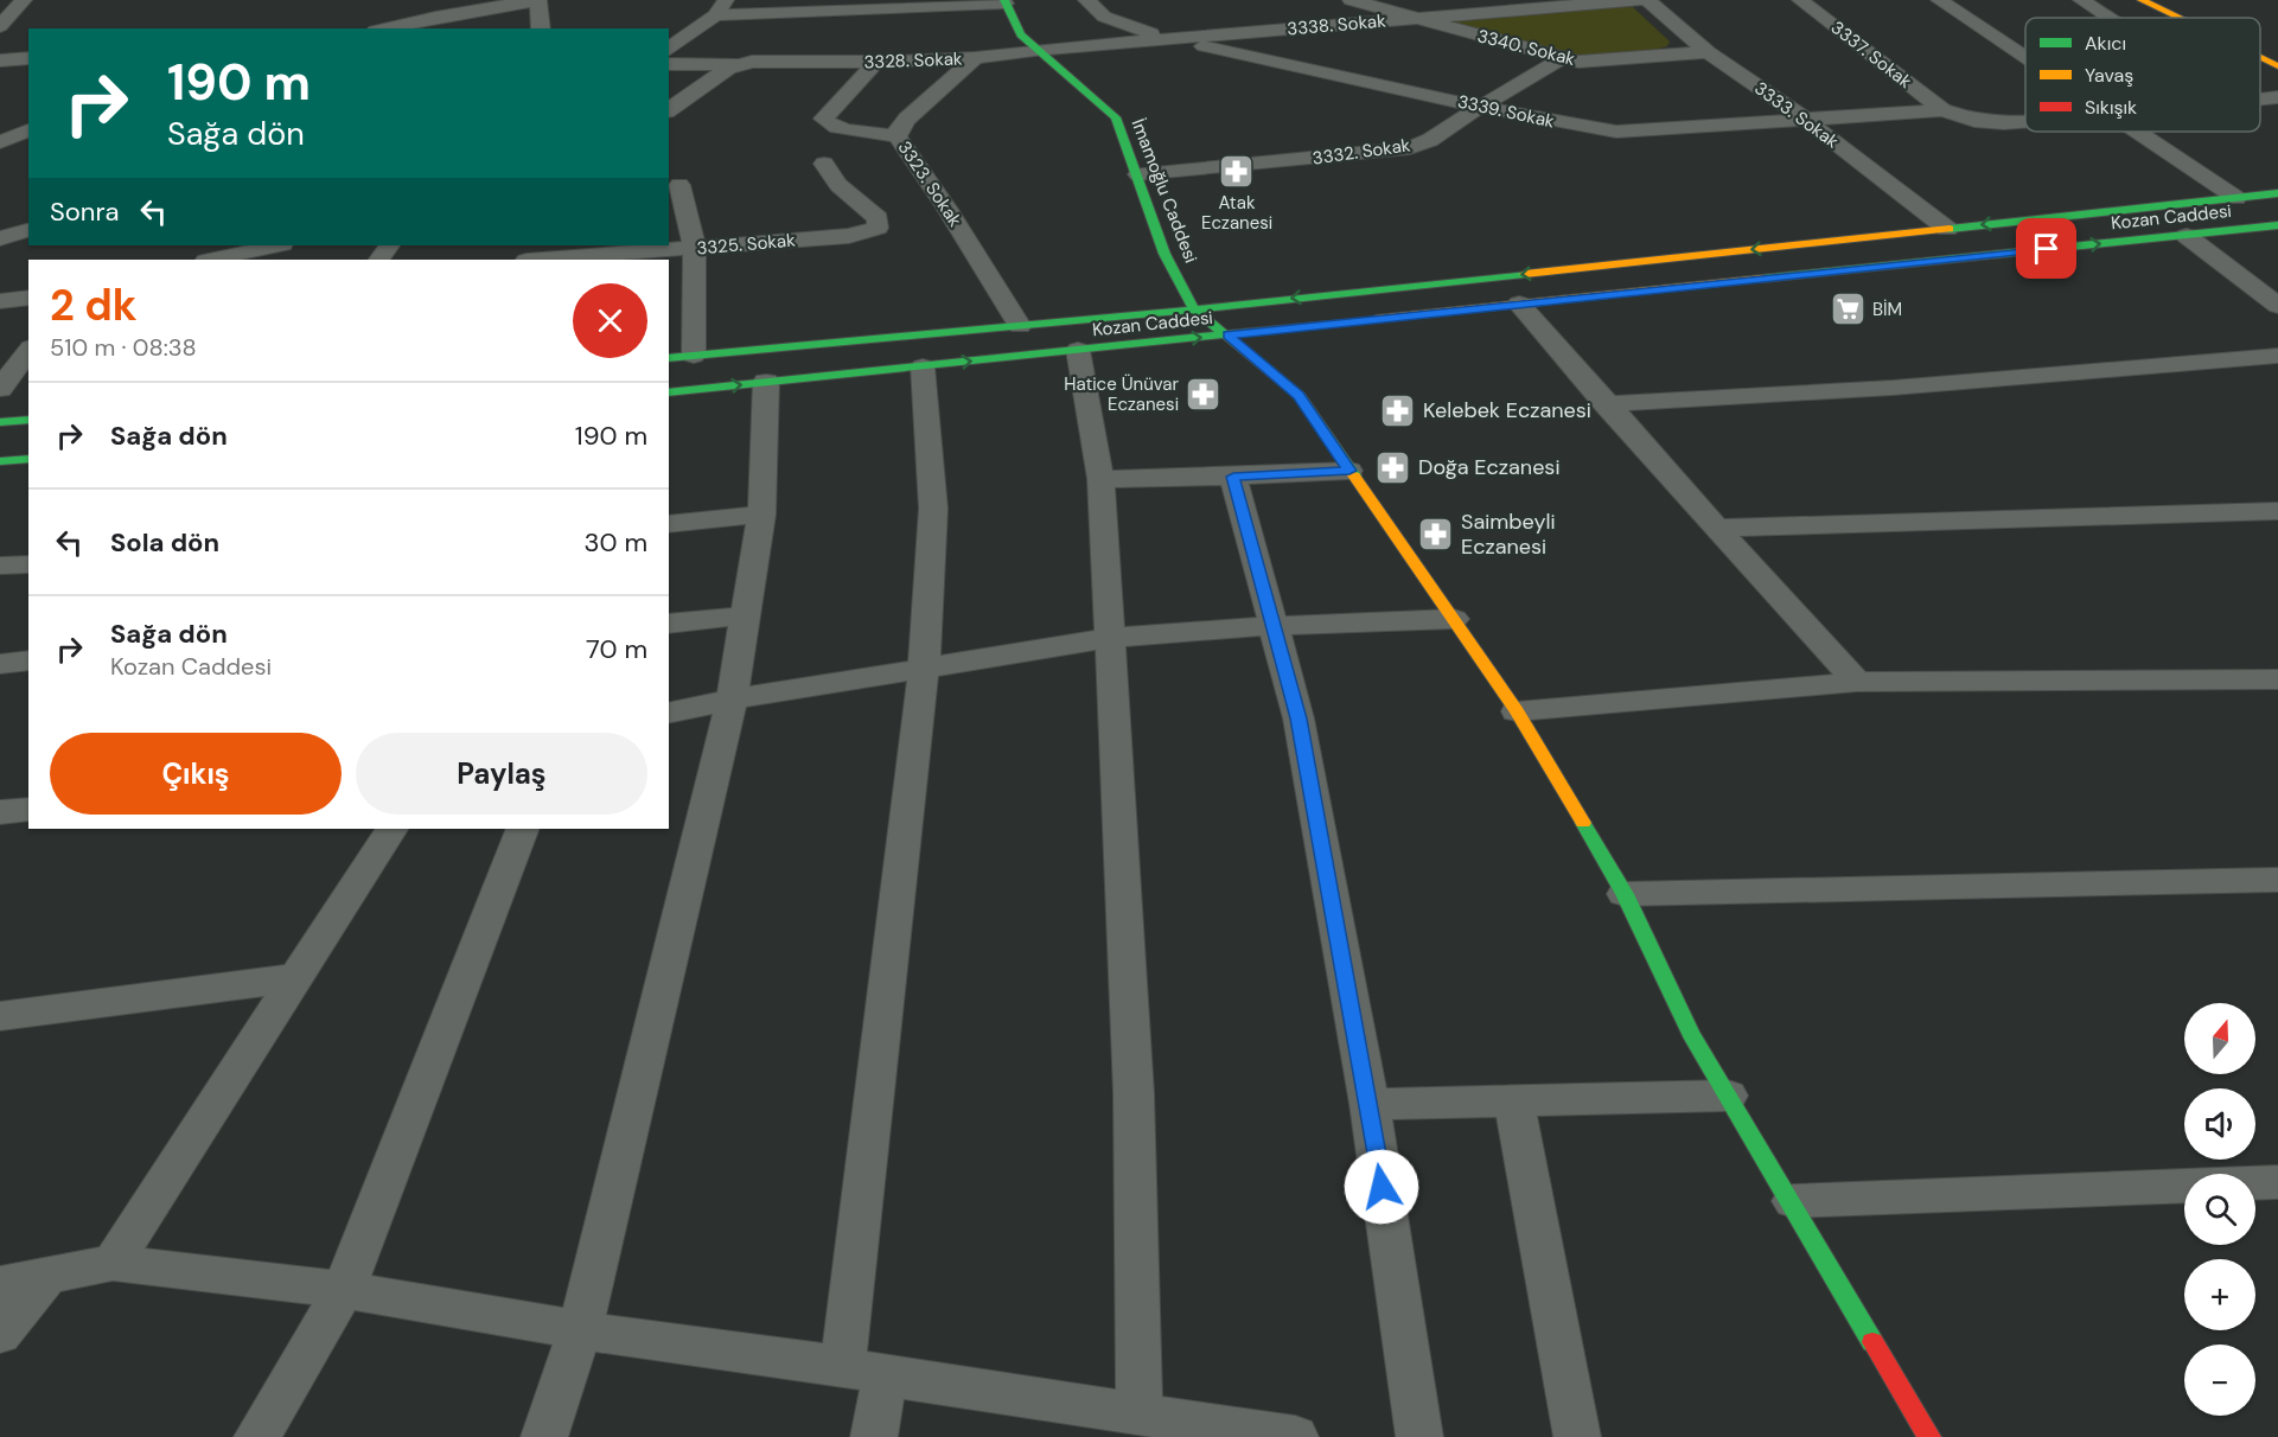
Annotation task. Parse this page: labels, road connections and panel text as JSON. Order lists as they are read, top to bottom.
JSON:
{
  "streets": {
    "main road": ["İmamoğlu Caddesi", "Kozan Caddesi"],
    "street": [
      "3338. Sokak",
      "3340. Sokak",
      "3337. Sokak",
      "3328. Sokak",
      "3339. Sokak",
      "3333. Sokak",
      "3332. Sokak",
      "3323. Sokak",
      "3325. Sokak"
    ]
  },
  "crossings": [
    ["3338. Sokak", "3340. Sokak"],
    ["3338. Sokak", "3328. Sokak"],
    ["3338. Sokak", "3339. Sokak"],
    ["3338. Sokak", "İmamoğlu Caddesi"],
    ["3340. Sokak", "3333. Sokak"],
    ["3340. Sokak", "3332. Sokak"],
    ["3337. Sokak", "3339. Sokak"],
    ["3328. Sokak", "3323. Sokak"],
    ["3328. Sokak", "İmamoğlu Caddesi"],
    ["3339. Sokak", "3333. Sokak"],
    ["3339. Sokak", "3332. Sokak"],
    ["3333. Sokak", "Kozan Caddesi"],
    ["3332. Sokak", "İmamoğlu Caddesi"],
    ["3323. Sokak", "Kozan Caddesi"],
    ["İmamoğlu Caddesi", "Kozan Caddesi"]
  ],
  "places": {
    "pharmacy": [
      "Atak Eczanesi",
      "Hatice Ünüvar Eczanesi",
      "Kelebek Eczanesi",
      "Doğa Eczanesi",
      "Saimbeyli Eczanesi"
    ],
    "supermarket": ["BİM"]
  },
  "legend": ["Akıcı", "Yavaş", "Sıkışık"],
  "north": "top",
  "page": {
    "turn": ["190 m", "Sağa dön"],
    "then": "Sonra",
    "heading": ["2 dk", "510 m · 08:38"],
    "list": [
      {
        "name": "Sağa dön",
        "value": "190 m"
      },
      {
        "name": "Sola dön",
        "value": "30 m"
      },
      {
        "name": "Sağa dön",
        "note": "Kozan Caddesi",
        "value": "70 m"
      }
    ],
    "buttons": ["Çıkış", "Paylaş"],
    "map_buttons": ["+", "−"]
  }
}
